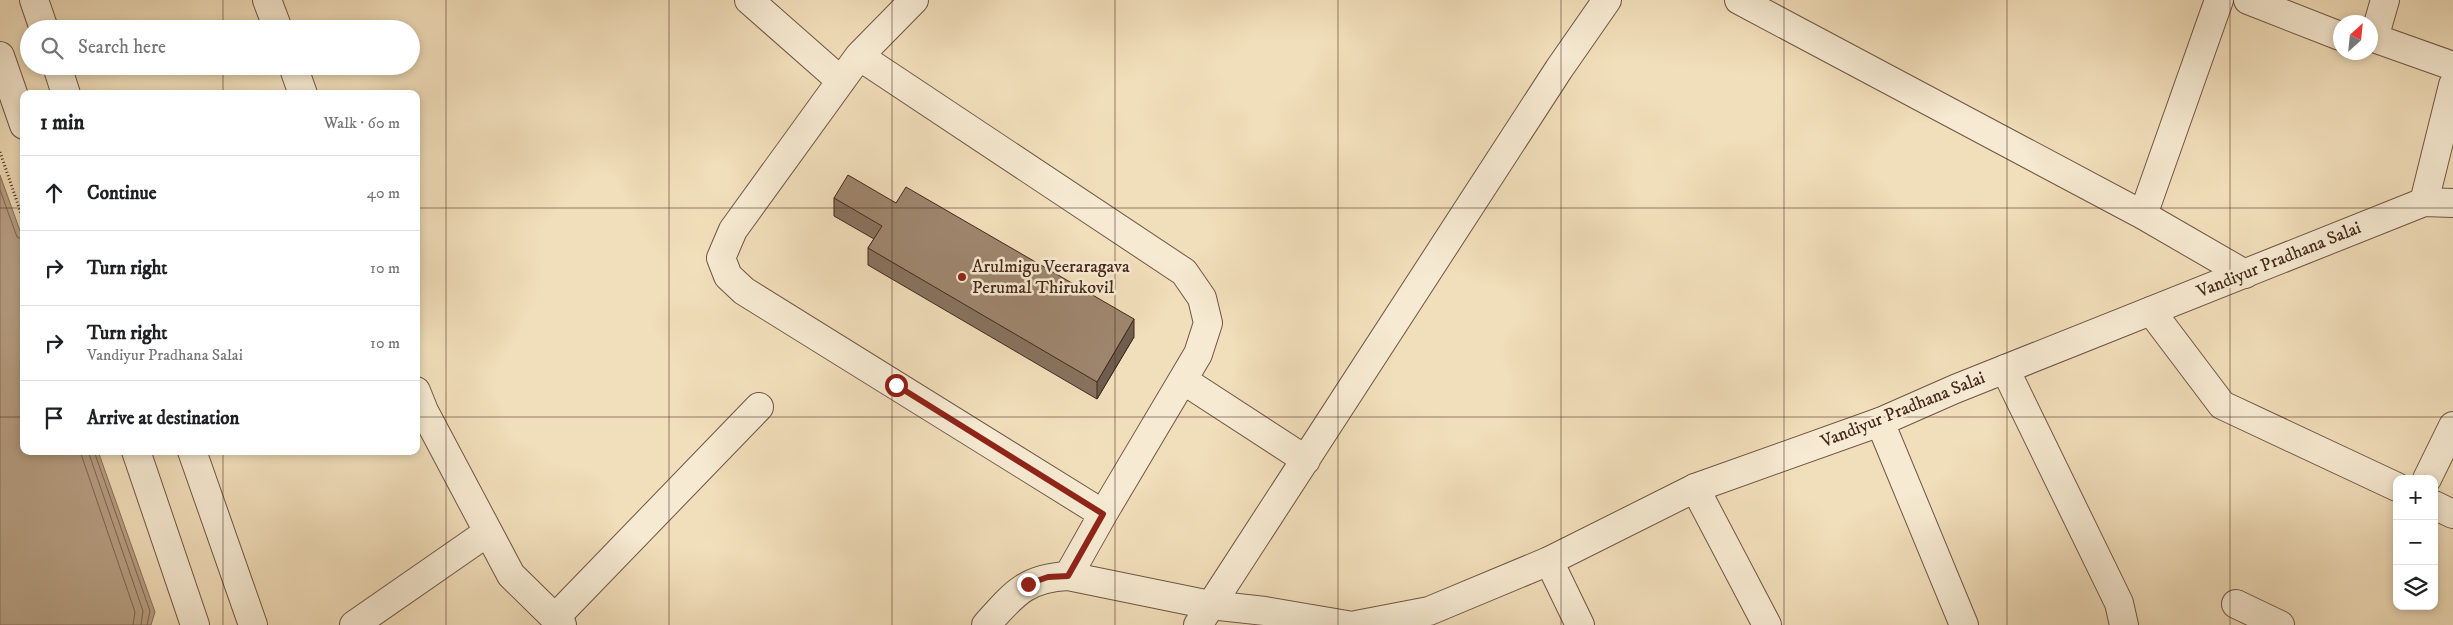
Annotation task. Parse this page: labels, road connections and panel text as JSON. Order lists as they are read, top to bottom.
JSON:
{
  "streets": {
    "street": ["Vandiyur Pradhana Salai"]
  },
  "places": ["Arulmigu Veeraragava Perumal Thirukovil"],
  "north": "top right",
  "page": {
    "search": "Search here",
    "heading": ["1 min", "Walk · 60 m"],
    "list": [
      ["Continue", "40 m"],
      ["Turn right", "10 m"],
      ["Turn right", "Vandiyur Pradhana Salai", "10 m"],
      "Arrive at destination"
    ],
    "map_buttons": ["+", "−"]
  }
}
